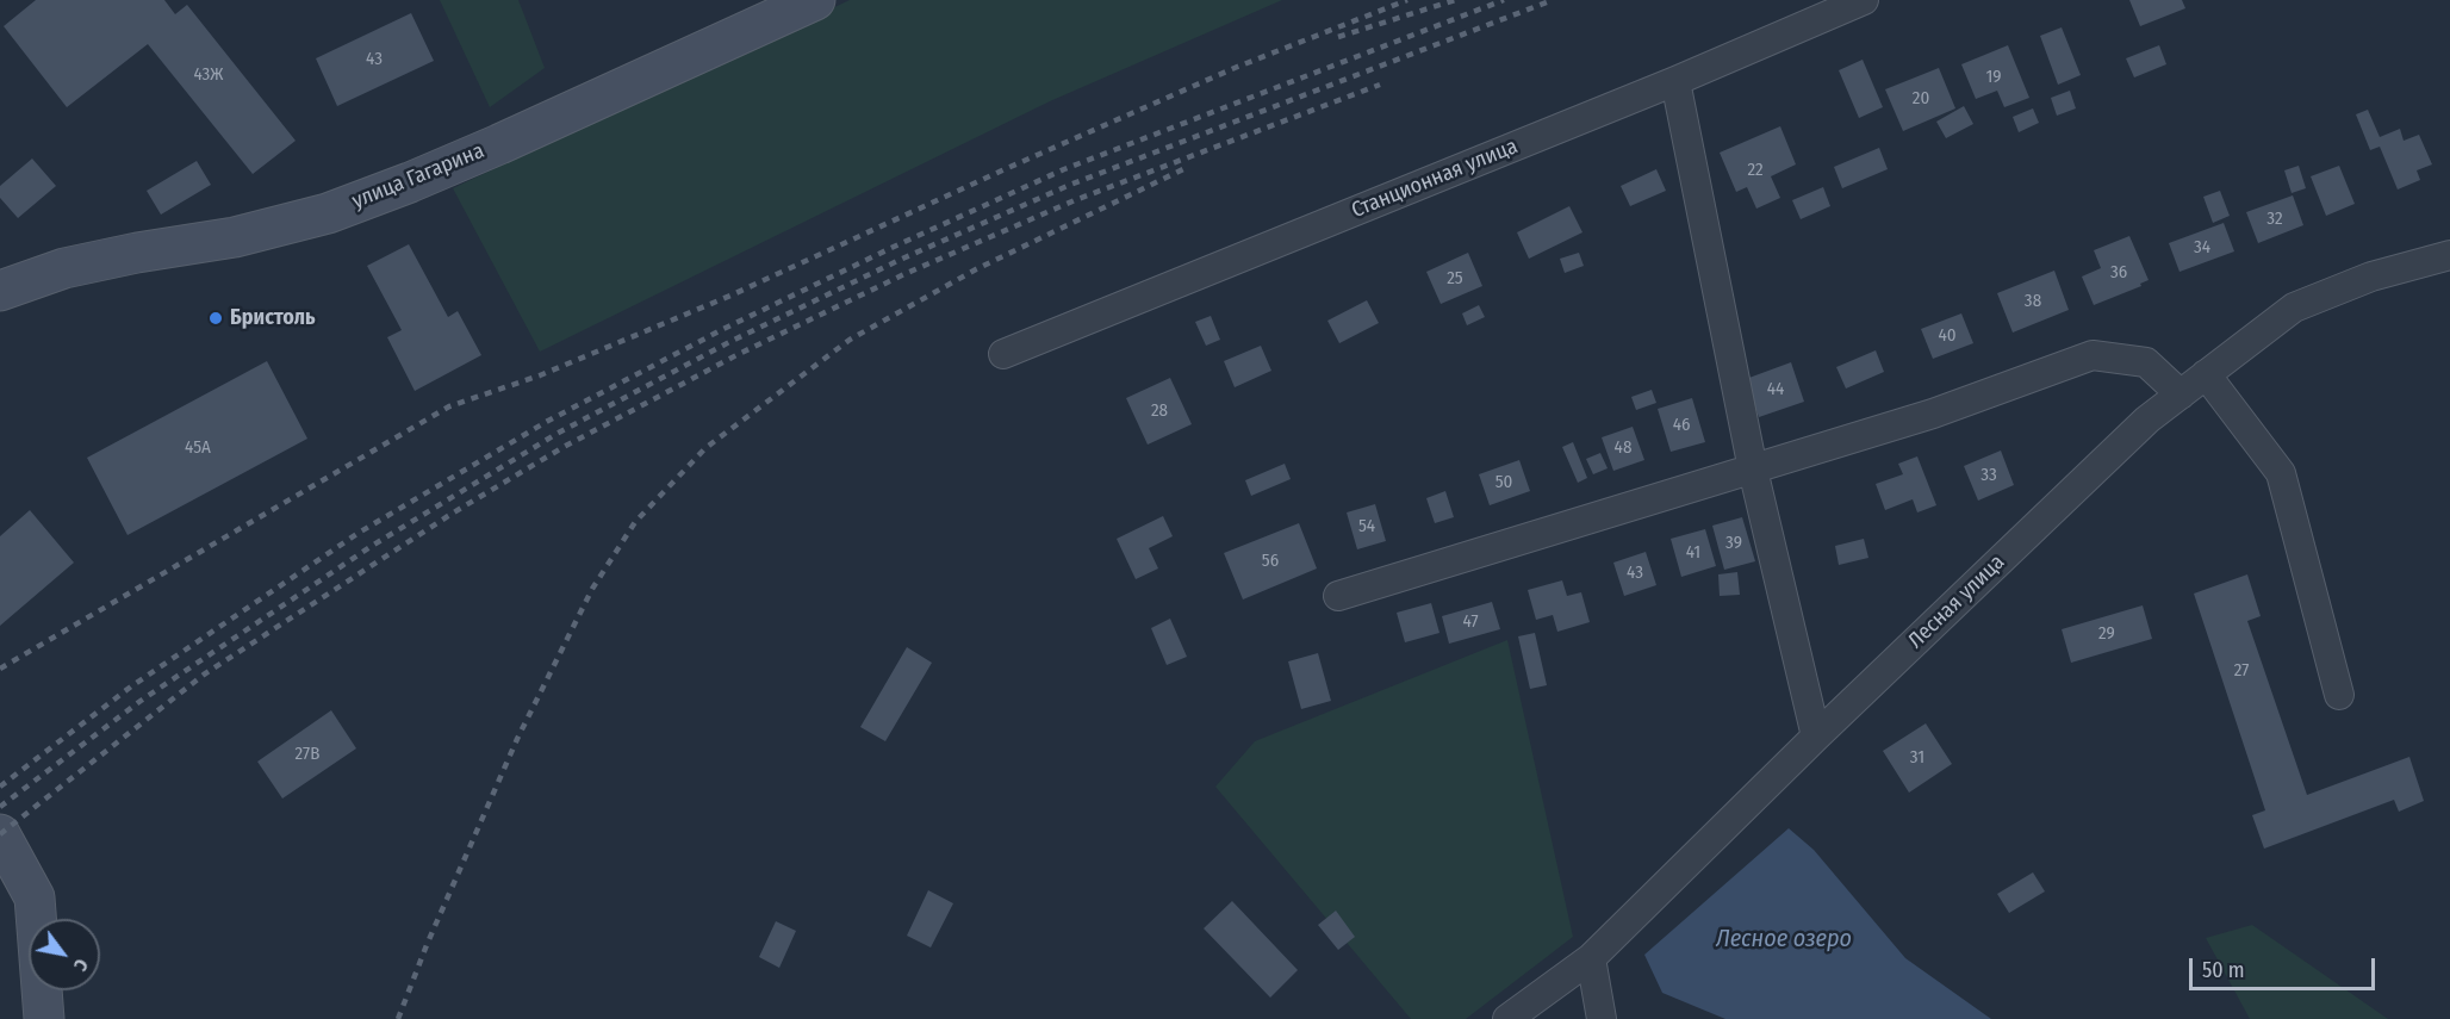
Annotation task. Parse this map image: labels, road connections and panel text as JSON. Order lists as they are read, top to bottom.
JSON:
{
  "streets": {
    "street": ["улица Гагарина", "Станционная улица", "Лесная улица"]
  },
  "water": ["Лесное озеро"],
  "places": ["Бристоль"],
  "house_numbers": [
    "43",
    "43Ж",
    "19",
    "20",
    "22",
    "32",
    "34",
    "36",
    "25",
    "38",
    "40",
    "44",
    "28",
    "46",
    "45А",
    "48",
    "33",
    "50",
    "54",
    "39",
    "41",
    "56",
    "43",
    "47",
    "29",
    "27",
    "27В",
    "31"
  ],
  "scale_bar": "50 m",
  "north": "bottom right"
}
